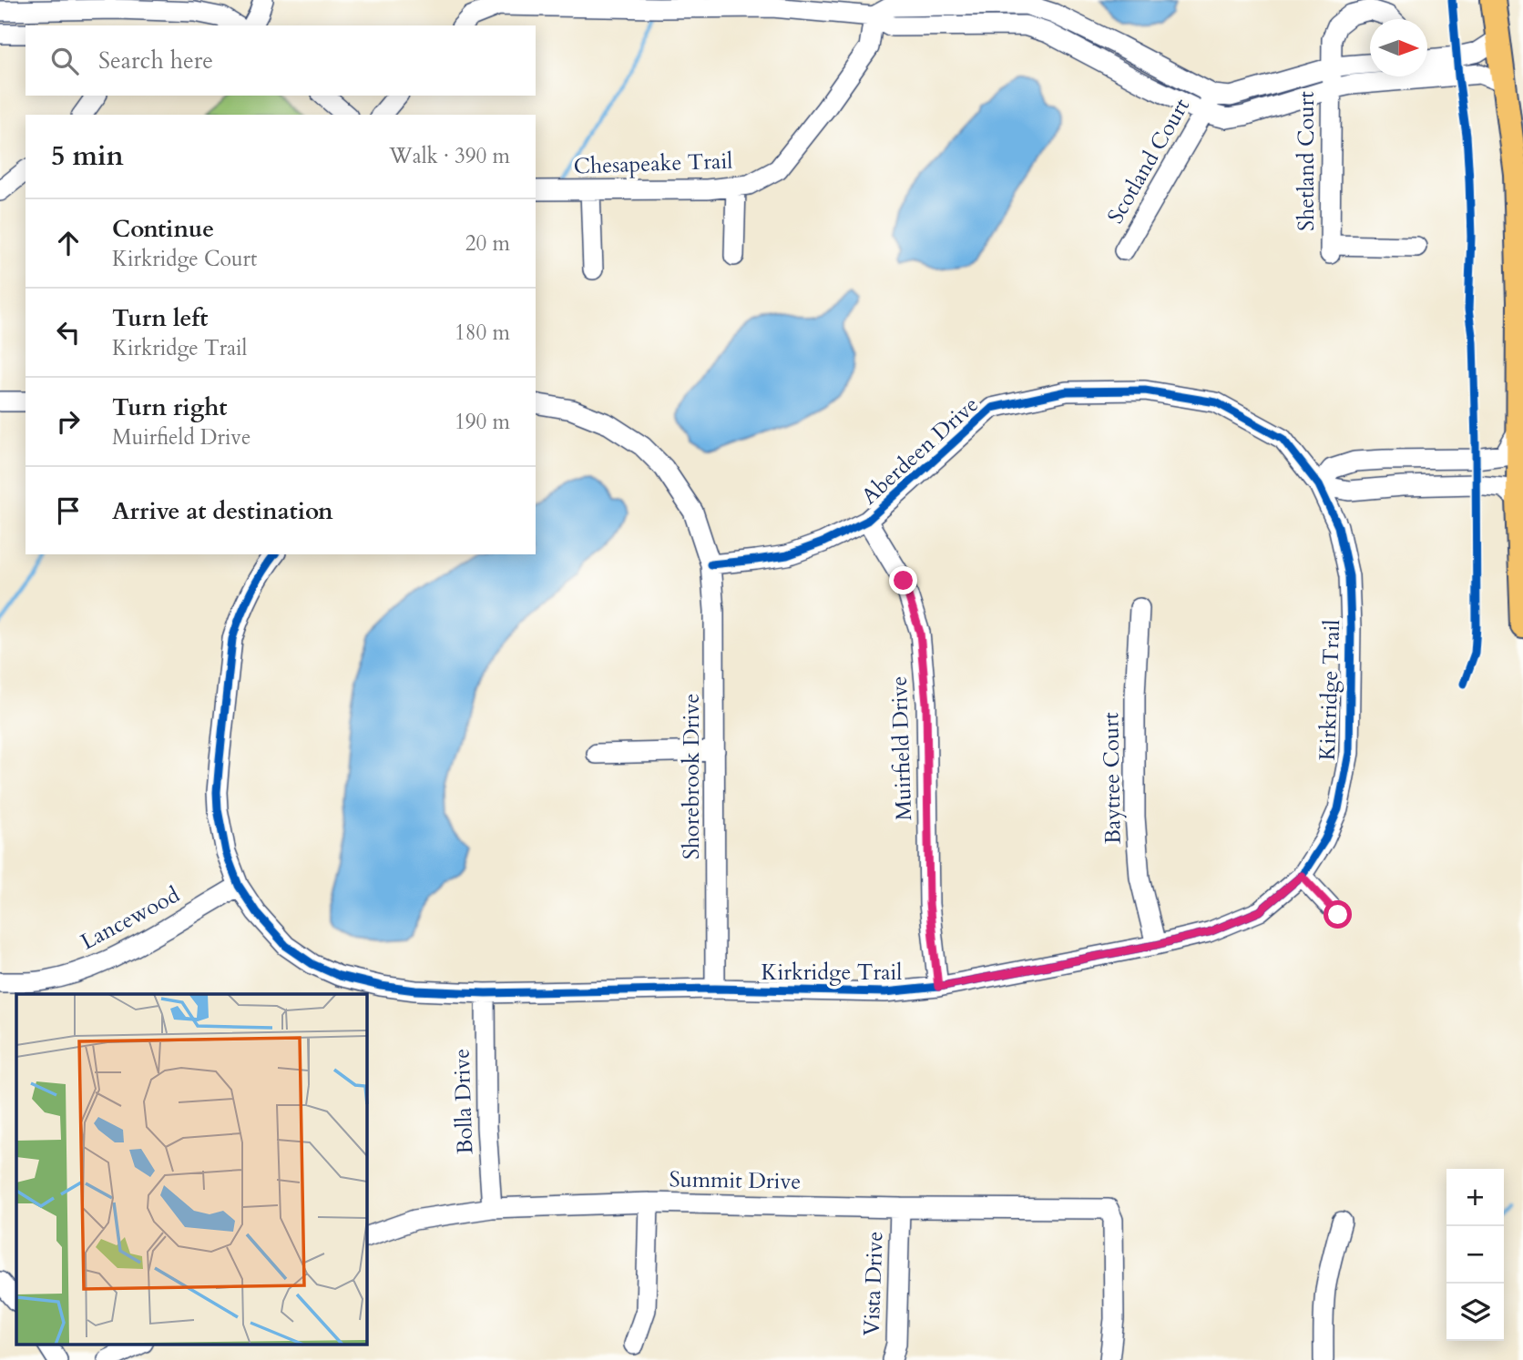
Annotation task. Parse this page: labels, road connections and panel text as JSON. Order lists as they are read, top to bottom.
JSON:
{
  "streets": {
    "street": [
      "Scotland Court",
      "Shetland Court",
      "Chesapeake Trail",
      "Aberdeen Drive",
      "Kirkridge Trail",
      "Muirfield Drive",
      "Shorebrook Drive",
      "Baytree Court",
      "Lancewood",
      "Bolla Drive",
      "Summit Drive",
      "Vista Drive"
    ]
  },
  "crossings": [
    ["Aberdeen Drive", "Kirkridge Trail"],
    ["Aberdeen Drive", "Muirfield Drive"],
    ["Aberdeen Drive", "Shorebrook Drive"],
    ["Kirkridge Trail", "Muirfield Drive"],
    ["Kirkridge Trail", "Shorebrook Drive"],
    ["Kirkridge Trail", "Baytree Court"],
    ["Kirkridge Trail", "Lancewood"],
    ["Kirkridge Trail", "Bolla Drive"],
    ["Bolla Drive", "Summit Drive"],
    ["Summit Drive", "Vista Drive"]
  ],
  "north": "right",
  "page": {
    "search": "Search here",
    "heading": ["5 min", "Walk · 390 m"],
    "list": [
      ["Continue", "Kirkridge Court", "20 m"],
      ["Turn left", "Kirkridge Trail", "180 m"],
      ["Turn right", "Muirfield Drive", "190 m"],
      "Arrive at destination"
    ],
    "map_buttons": ["+", "−"]
  }
}
